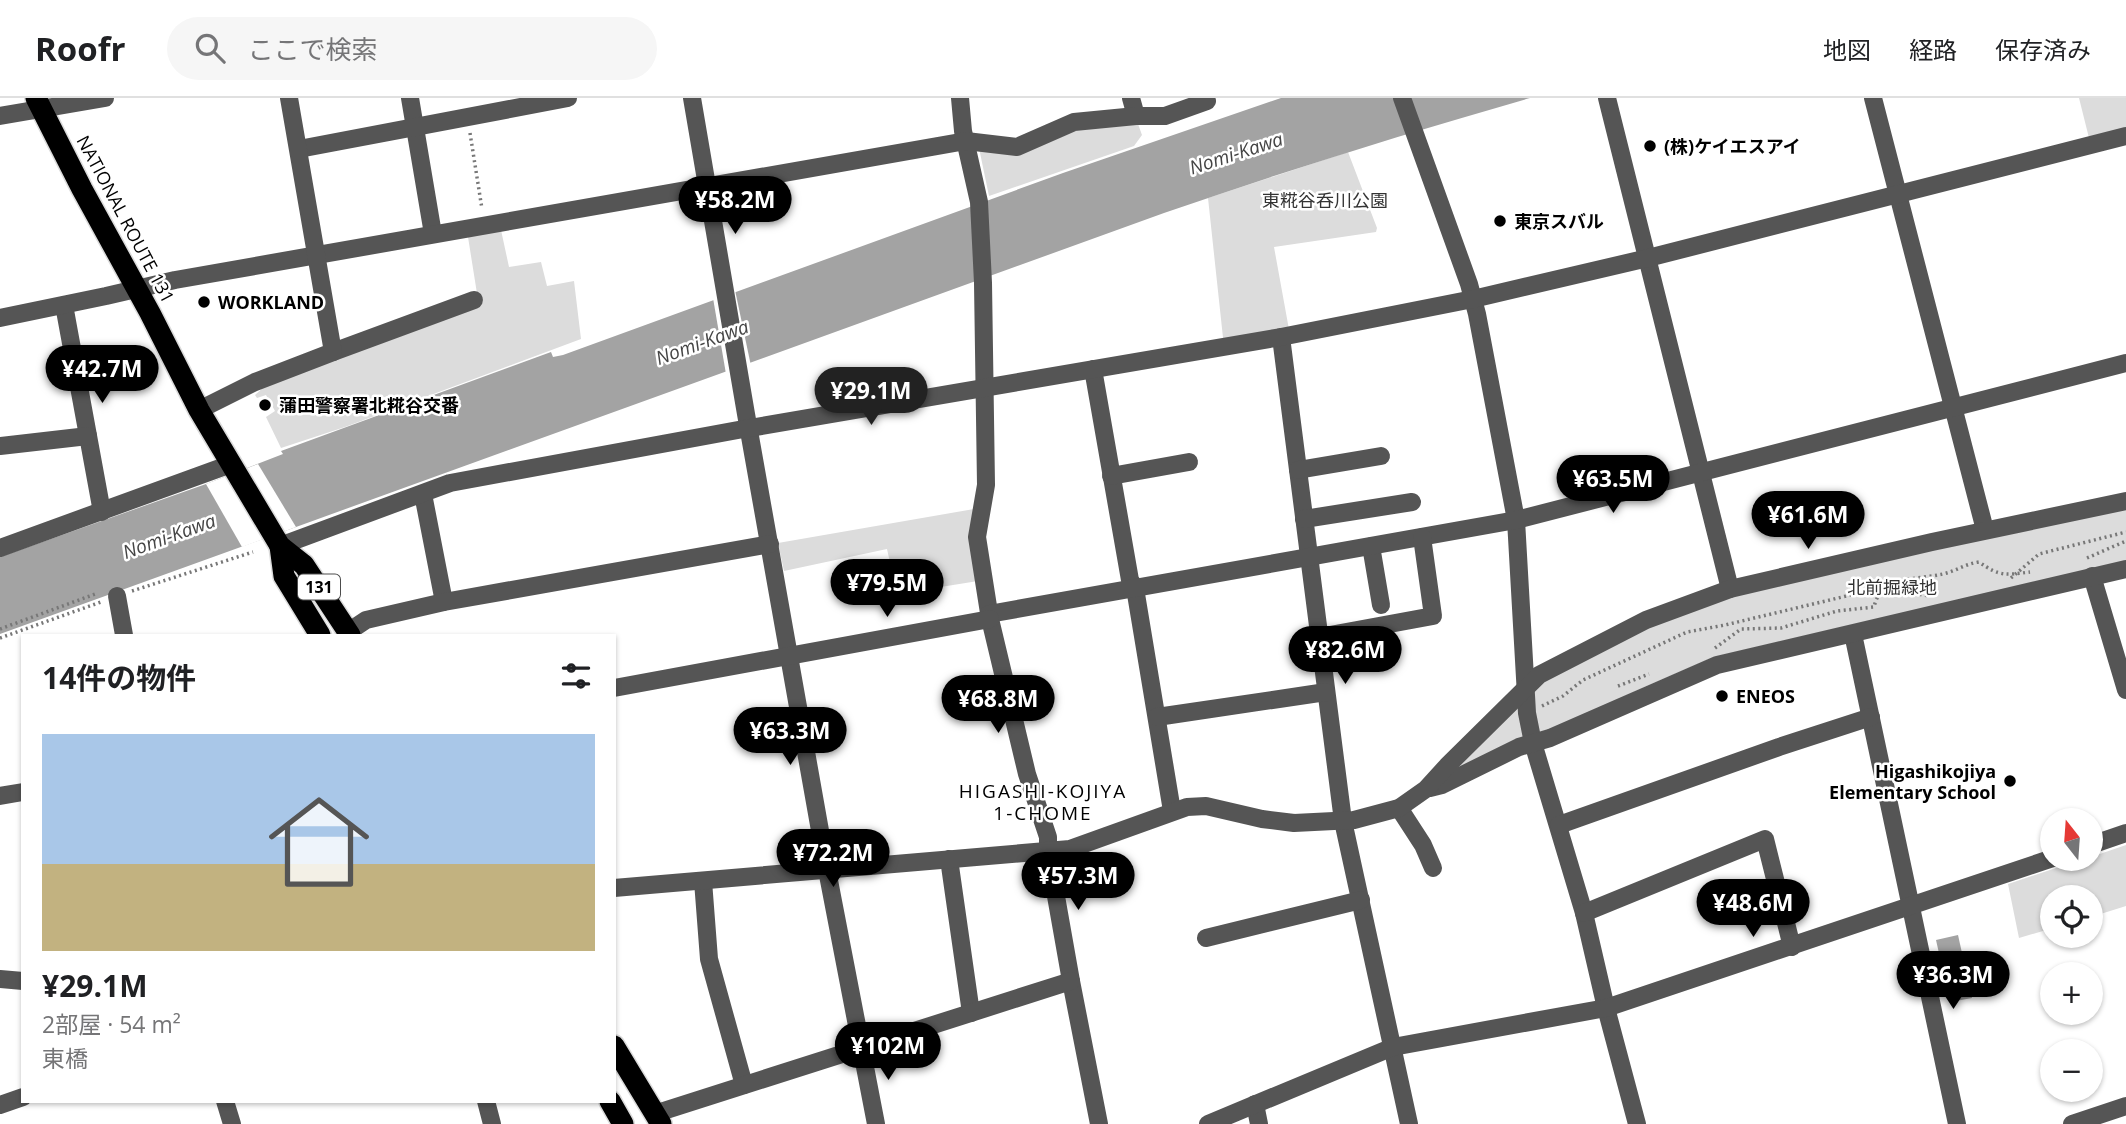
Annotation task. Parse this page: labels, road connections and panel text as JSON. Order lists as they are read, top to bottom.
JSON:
{
  "streets": {
    "highway": ["NATIONAL ROUTE 131", "131"]
  },
  "crossings": [
    ["NATIONAL ROUTE 131", "131"]
  ],
  "districts": ["HIGASHI-KOJIYA 1-CHOME"],
  "water": ["Nomi-Kawa"],
  "parks": ["東糀谷呑川公園", "北前掘緑地"],
  "places": [
    "(株)ケイエスアイ",
    "東京スバル",
    "WORKLAND",
    "蒲田警察署北糀谷交番",
    "ENEOS",
    "Higashikojiya Elementary School"
  ],
  "north": "top",
  "page": {
    "header": "Roofr",
    "search": "ここで検索",
    "nav": ["地図", "経路", "保存済み"],
    "price": [
      "¥58.2M",
      "¥42.7M",
      "¥29.1M",
      "¥63.5M",
      "¥61.6M",
      "¥79.5M",
      "¥82.6M",
      "¥68.8M",
      "¥63.3M",
      "¥72.2M",
      "¥57.3M",
      "¥48.6M",
      "¥36.3M",
      "¥102M"
    ],
    "heading": "14件の物件",
    "list": [
      {
        "name": "¥29.1M",
        "note": "2部屋 · 54 m² · 東橋"
      }
    ],
    "map_buttons": ["+", "−"]
  }
}
